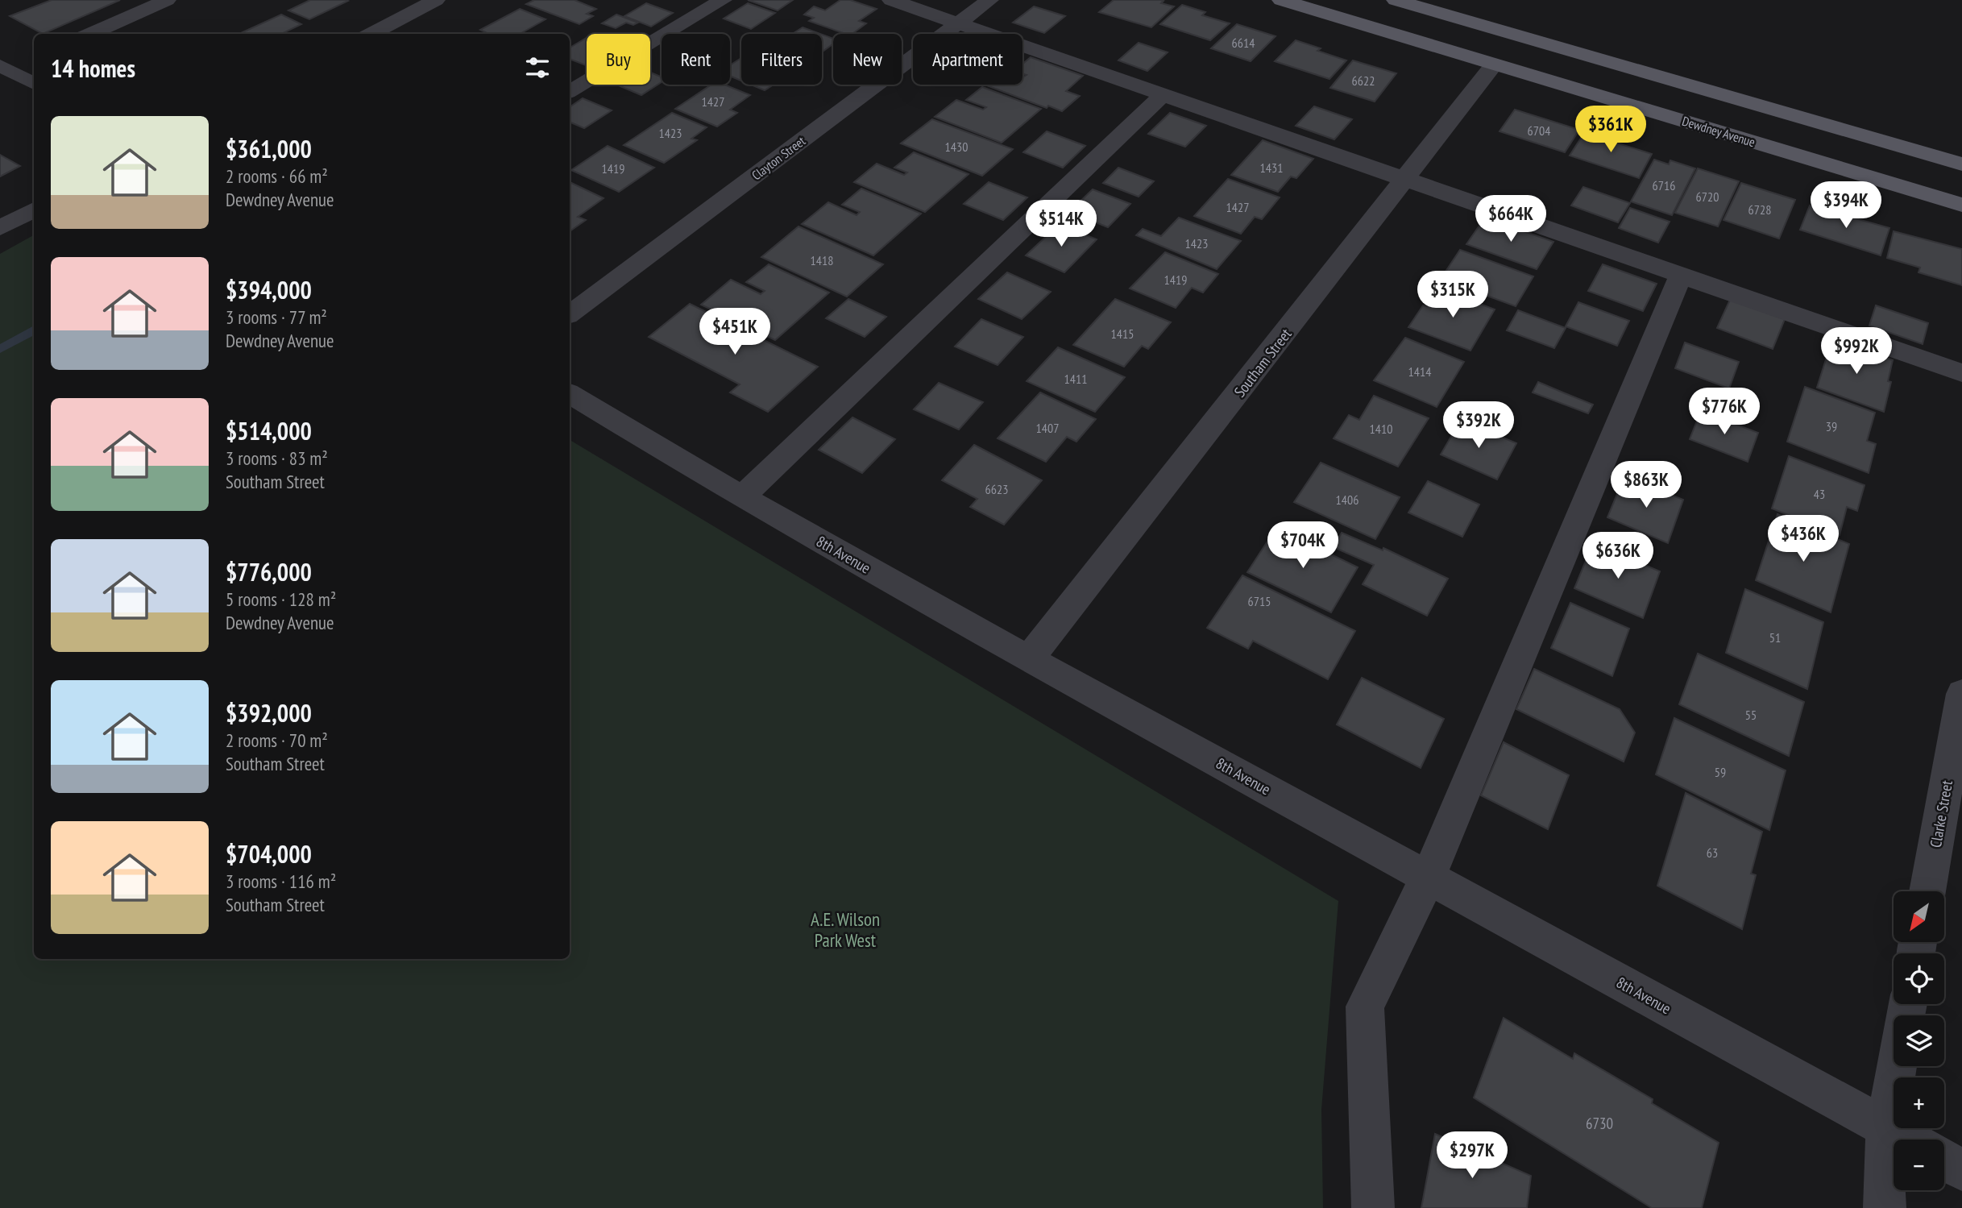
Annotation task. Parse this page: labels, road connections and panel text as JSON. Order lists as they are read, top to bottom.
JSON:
{
  "streets": {
    "main road": ["Dewdney Avenue"],
    "street": [
      "Clayton Street",
      "Southam Street",
      "8th Avenue",
      "Clarke Street"
    ]
  },
  "crossings": [
    ["Dewdney Avenue", "Southam Street"],
    ["Southam Street", "8th Avenue"]
  ],
  "parks": ["A.E. Wilson Park West"],
  "house_numbers": [
    "6614",
    "6622",
    "1427",
    "6704",
    "1423",
    "1430",
    "1431",
    "1419",
    "6716",
    "6720",
    "1427",
    "6728",
    "1423",
    "1418",
    "1419",
    "1415",
    "1414",
    "1411",
    "39",
    "1407",
    "1410",
    "6623",
    "43",
    "1406",
    "6715",
    "51",
    "55",
    "59",
    "63",
    "6730"
  ],
  "north": "bottom left",
  "page": {
    "chip": [
      "Buy",
      "Rent",
      "Filters",
      "New",
      "Apartment"
    ],
    "heading": "14 homes",
    "list": [
      {
        "name": "$361,000",
        "note": "2 rooms · 66 m² · Dewdney Avenue"
      },
      {
        "name": "$394,000",
        "note": "3 rooms · 77 m² · Dewdney Avenue"
      },
      {
        "name": "$514,000",
        "note": "3 rooms · 83 m² · Southam Street"
      },
      {
        "name": "$776,000",
        "note": "5 rooms · 128 m² · Dewdney Avenue"
      },
      {
        "name": "$392,000",
        "note": "2 rooms · 70 m² · Southam Street"
      },
      {
        "name": "$704,000",
        "note": "3 rooms · 116 m² · Southam Street"
      }
    ],
    "price": [
      "$361K",
      "$394K",
      "$664K",
      "$514K",
      "$315K",
      "$451K",
      "$992K",
      "$776K",
      "$392K",
      "$863K",
      "$436K",
      "$704K",
      "$636K",
      "$297K"
    ],
    "map_buttons": ["+", "−"]
  }
}
